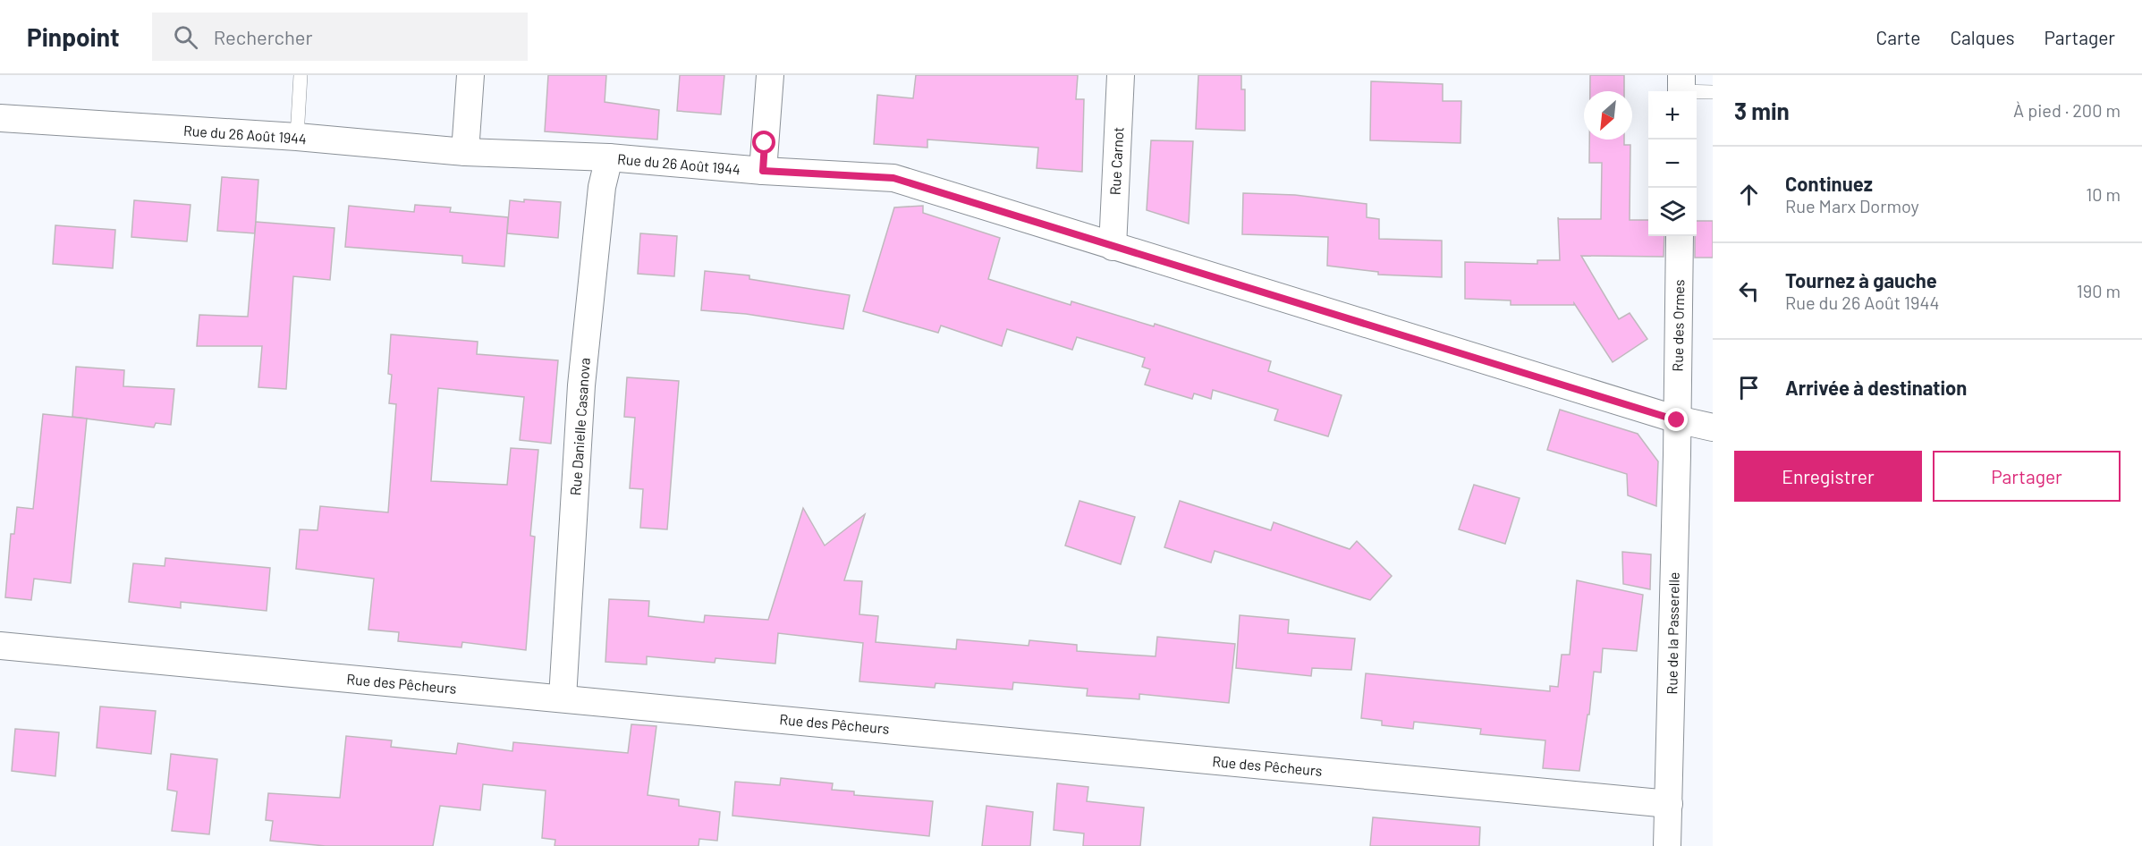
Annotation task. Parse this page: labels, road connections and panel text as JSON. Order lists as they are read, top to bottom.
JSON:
{
  "streets": {
    "street": [
      "Rue du 26 Août 1944",
      "Rue Carnot",
      "Rue des Ormes",
      "Rue Danielle Casanova",
      "Rue de la Passerelle",
      "Rue des Pêcheurs"
    ]
  },
  "crossings": [
    ["Rue du 26 Août 1944", "Rue Carnot"],
    ["Rue du 26 Août 1944", "Rue des Ormes"],
    ["Rue du 26 Août 1944", "Rue Danielle Casanova"],
    ["Rue du 26 Août 1944", "Rue de la Passerelle"],
    ["Rue des Ormes", "Rue de la Passerelle"],
    ["Rue Danielle Casanova", "Rue des Pêcheurs"],
    ["Rue de la Passerelle", "Rue des Pêcheurs"]
  ],
  "north": "bottom left",
  "page": {
    "header": "Pinpoint",
    "search": "Rechercher",
    "nav": ["Carte", "Calques", "Partager"],
    "heading": ["3 min", "À pied · 200 m"],
    "map_buttons": ["+", "−"],
    "list": [
      ["Continuez", "Rue Marx Dormoy", "10 m"],
      ["Tournez à gauche", "Rue du 26 Août 1944", "190 m"],
      "Arrivée à destination"
    ],
    "buttons": ["Enregistrer", "Partager"]
  }
}
